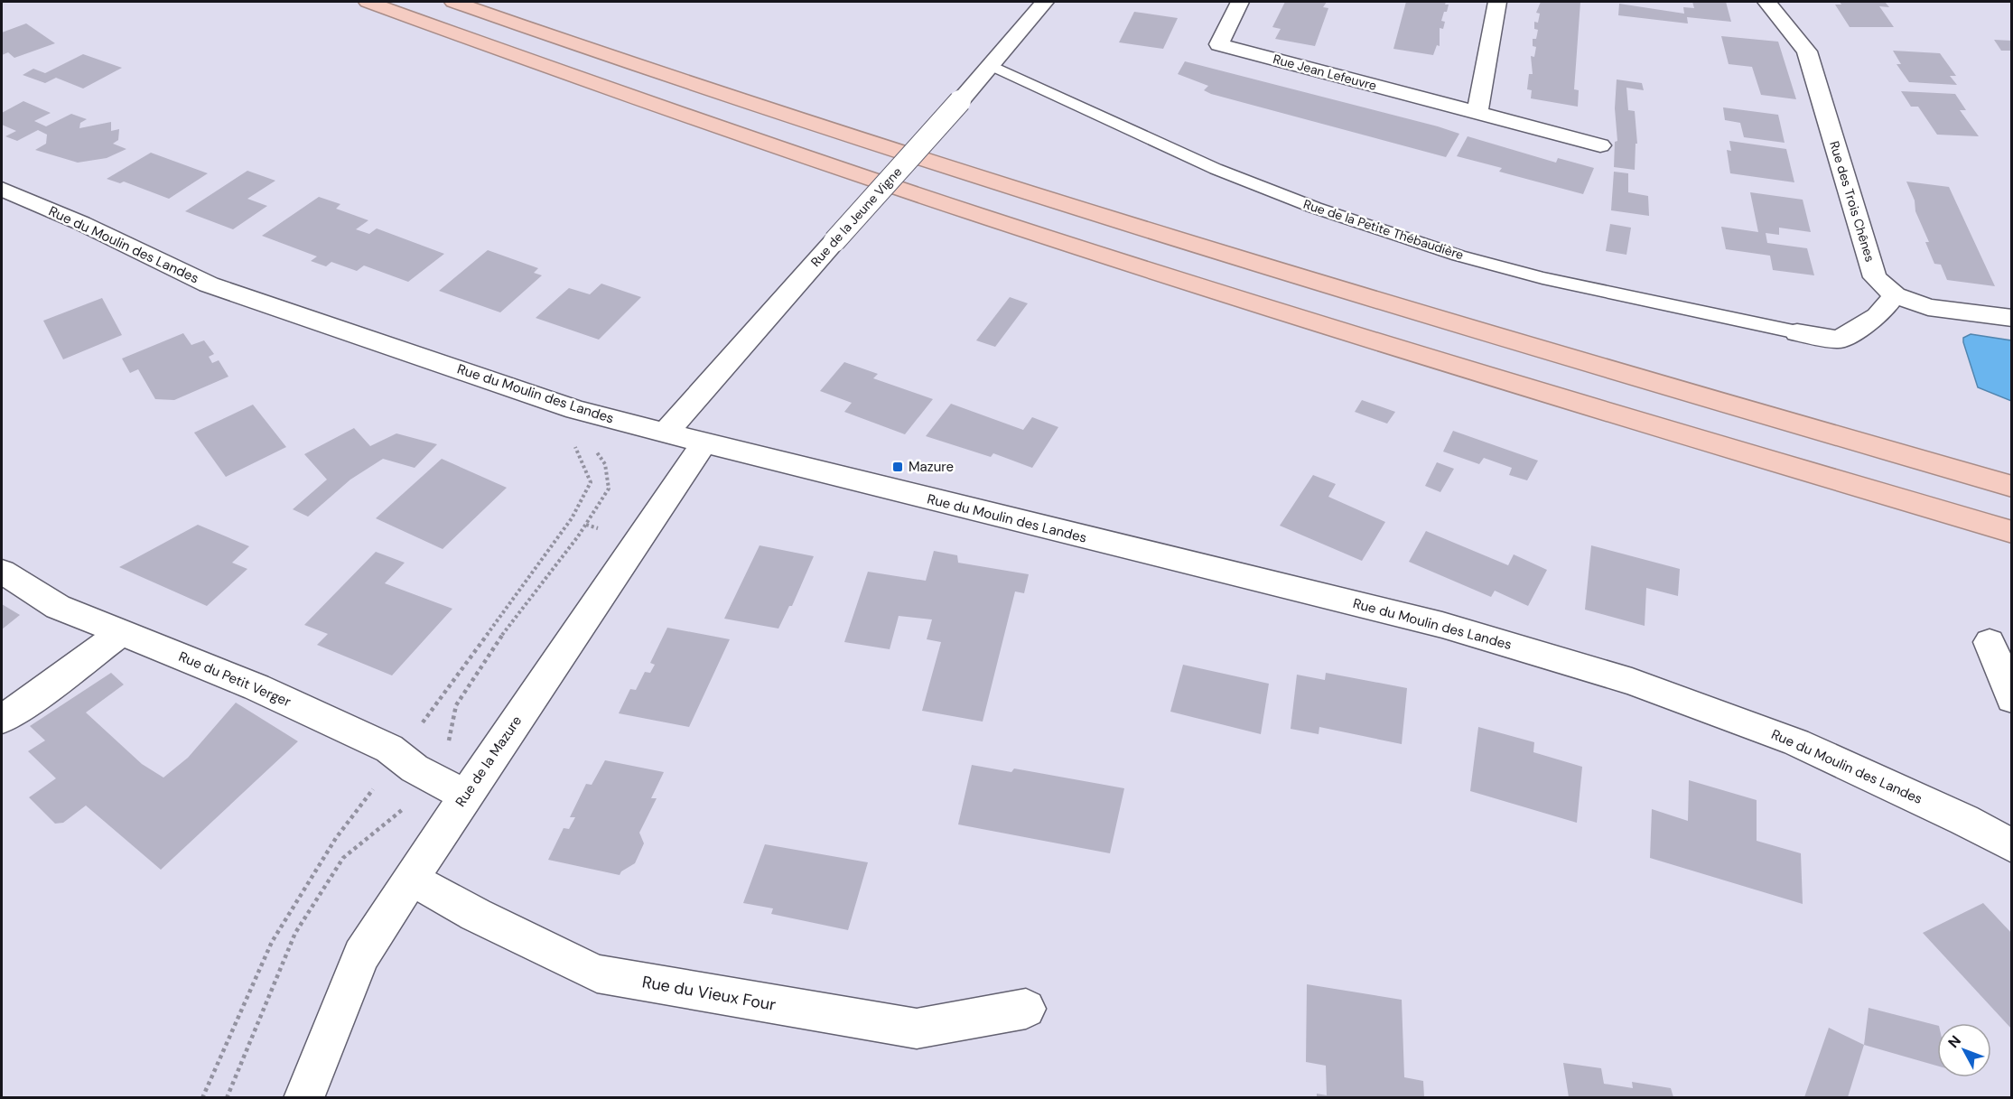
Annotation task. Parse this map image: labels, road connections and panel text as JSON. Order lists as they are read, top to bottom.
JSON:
{
  "streets": {
    "street": [
      "Rue Jean Lefeuvre",
      "Rue des Trois Chênes",
      "Rue de la Jeune Vigne",
      "Rue du Moulin des Landes",
      "Rue du Petit Verger",
      "Rue de la Mazure",
      "Rue du Vieux Four"
    ],
    "lane": ["Rue de la Petite Thébaudière"]
  },
  "crossings": [
    ["Rue de la Jeune Vigne", "Rue de la Petite Thébaudière"],
    ["Rue de la Jeune Vigne", "Rue du Moulin des Landes"],
    ["Rue du Moulin des Landes", "Rue de la Mazure"],
    ["Rue du Petit Verger", "Rue de la Mazure"],
    ["Rue de la Mazure", "Rue du Vieux Four"]
  ],
  "places": {
    "transit": ["Mazure"]
  },
  "north": "top left"
}
